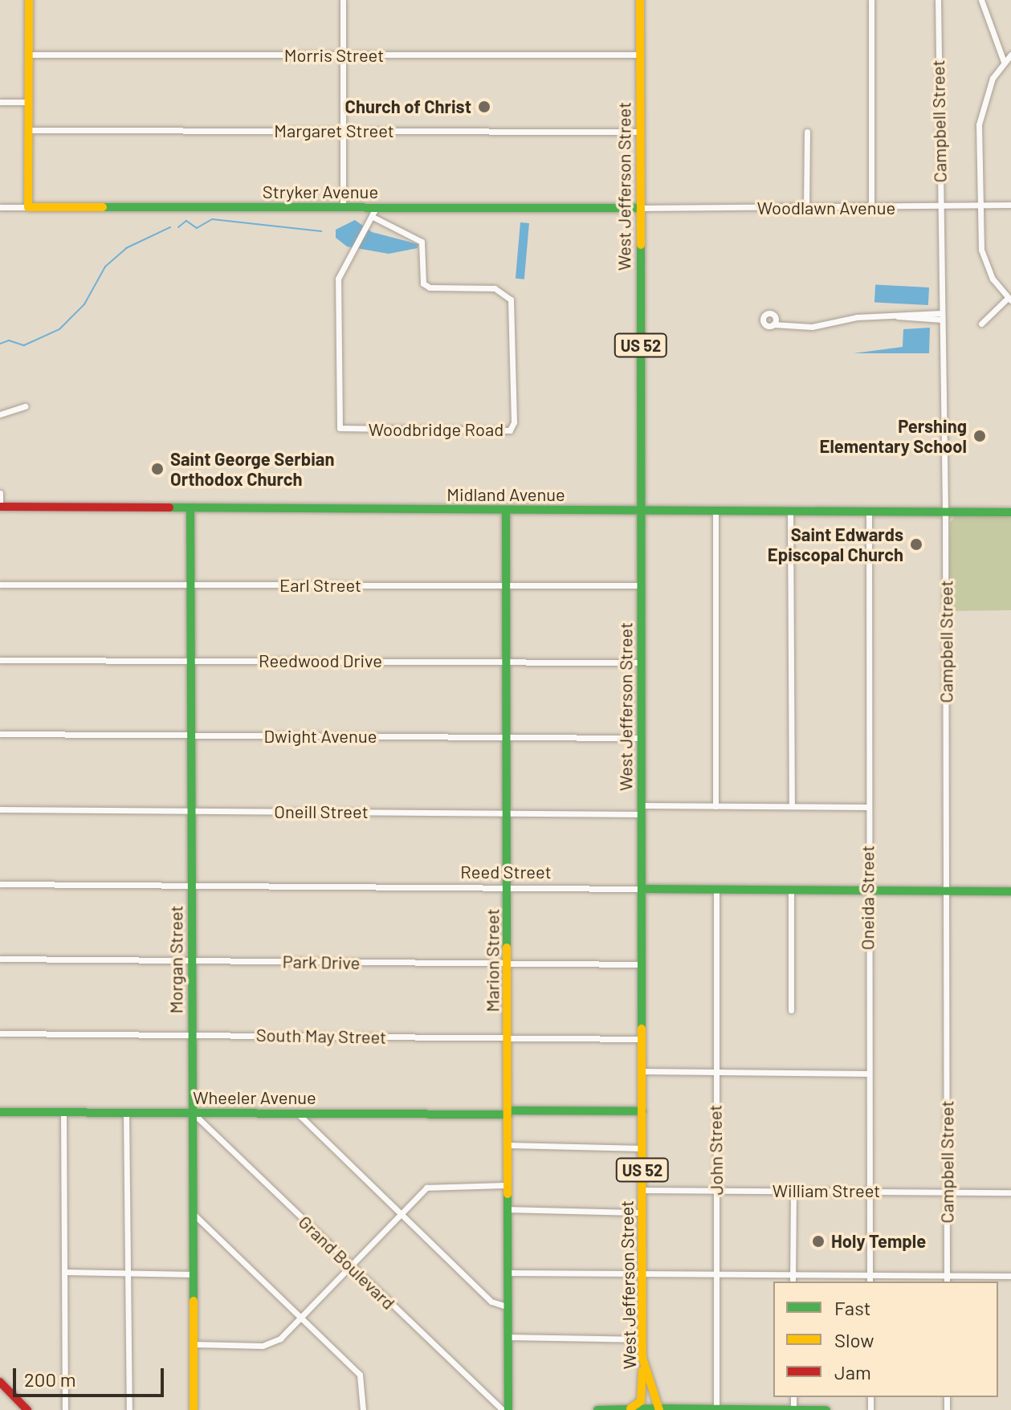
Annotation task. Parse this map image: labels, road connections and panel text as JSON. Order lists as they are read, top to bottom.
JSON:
{
  "streets": {
    "street": [
      "Morris Street",
      "Campbell Street",
      "Margaret Street",
      "West Jefferson Street",
      "Stryker Avenue",
      "Woodlawn Avenue",
      "US 52",
      "Woodbridge Road",
      "Midland Avenue",
      "Earl Street",
      "Reedwood Drive",
      "Dwight Avenue",
      "Oneill Street",
      "Reed Street",
      "Oneida Street",
      "Morgan Street",
      "Marion Street",
      "Park Drive",
      "South May Street",
      "Wheeler Avenue",
      "John Street",
      "William Street",
      "Grand Boulevard"
    ]
  },
  "crossings": [
    ["Morris Street", "West Jefferson Street"],
    ["Campbell Street", "Woodlawn Avenue"],
    ["Campbell Street", "Midland Avenue"],
    ["Campbell Street", "Reed Street"],
    ["Campbell Street", "William Street"],
    ["Margaret Street", "West Jefferson Street"],
    ["West Jefferson Street", "Stryker Avenue"],
    ["West Jefferson Street", "Woodlawn Avenue"],
    ["West Jefferson Street", "US 52"],
    ["West Jefferson Street", "Midland Avenue"],
    ["West Jefferson Street", "Earl Street"],
    ["West Jefferson Street", "Reedwood Drive"],
    ["West Jefferson Street", "Dwight Avenue"],
    ["West Jefferson Street", "Oneill Street"],
    ["West Jefferson Street", "Reed Street"],
    ["West Jefferson Street", "Park Drive"],
    ["West Jefferson Street", "South May Street"],
    ["West Jefferson Street", "Wheeler Avenue"],
    ["West Jefferson Street", "William Street"],
    ["Stryker Avenue", "Woodlawn Avenue"],
    ["Stryker Avenue", "Woodbridge Road"],
    ["Midland Avenue", "Oneida Street"],
    ["Midland Avenue", "Morgan Street"],
    ["Midland Avenue", "Marion Street"],
    ["Earl Street", "Morgan Street"],
    ["Earl Street", "Marion Street"],
    ["Reedwood Drive", "Morgan Street"],
    ["Reedwood Drive", "Marion Street"],
    ["Dwight Avenue", "Morgan Street"],
    ["Dwight Avenue", "Marion Street"],
    ["Oneill Street", "Oneida Street"],
    ["Oneill Street", "Morgan Street"],
    ["Oneill Street", "Marion Street"],
    ["Reed Street", "Oneida Street"],
    ["Reed Street", "Morgan Street"],
    ["Reed Street", "Marion Street"],
    ["Reed Street", "John Street"],
    ["Oneida Street", "William Street"],
    ["Morgan Street", "Park Drive"],
    ["Morgan Street", "South May Street"],
    ["Morgan Street", "Wheeler Avenue"],
    ["Morgan Street", "Grand Boulevard"],
    ["Marion Street", "Park Drive"],
    ["Marion Street", "South May Street"],
    ["Marion Street", "Wheeler Avenue"],
    ["Wheeler Avenue", "Grand Boulevard"],
    ["John Street", "William Street"]
  ],
  "places": [
    "Church of Christ",
    "Pershing Elementary School",
    "Saint George Serbian Orthodox Church",
    "Saint Edwards Episcopal Church",
    "Holy Temple"
  ],
  "legend": ["Fast", "Slow", "Jam"],
  "scale_bar": "200 m"
}
